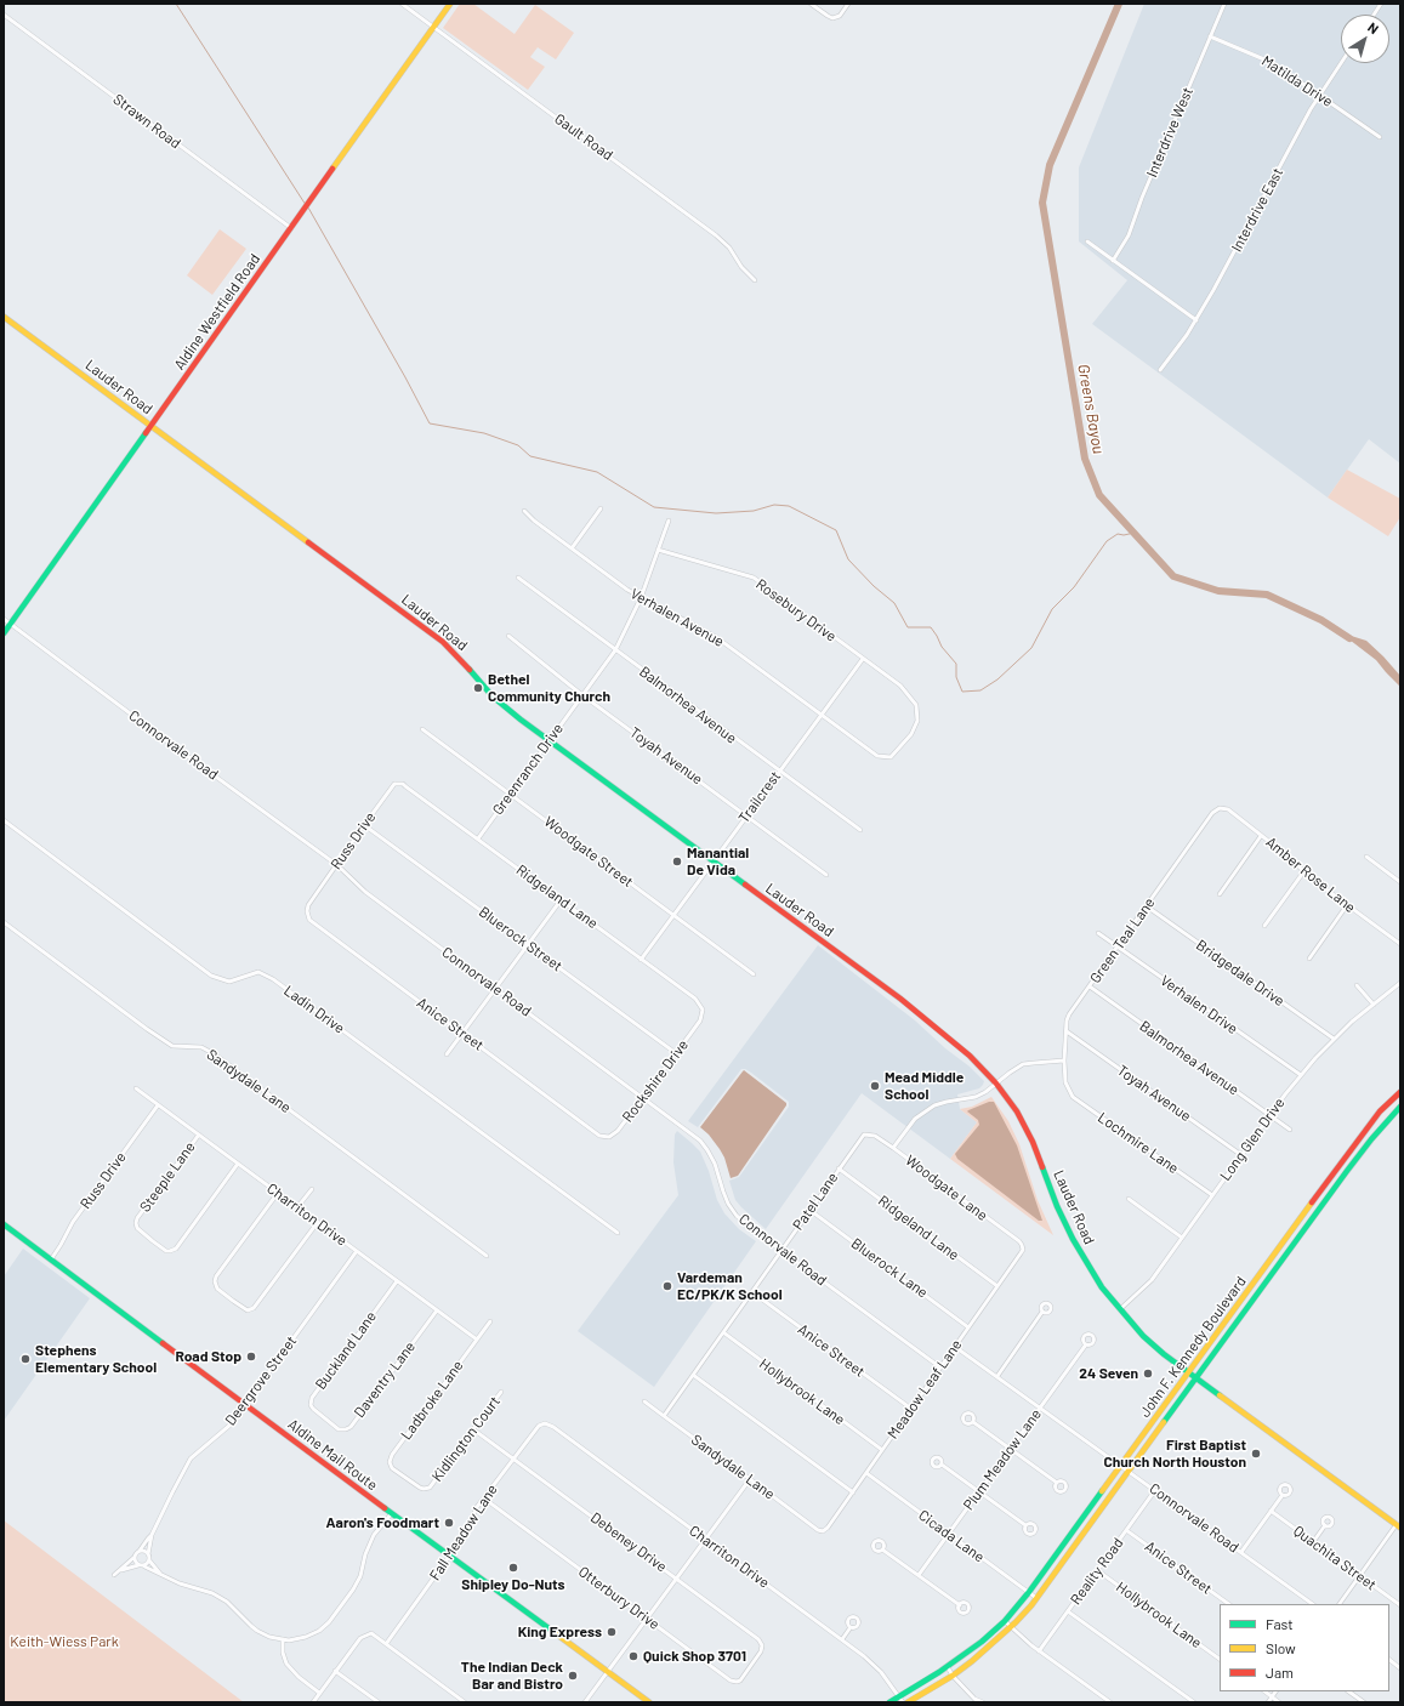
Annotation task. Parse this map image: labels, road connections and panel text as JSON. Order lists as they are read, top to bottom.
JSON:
{
  "streets": {
    "main road": [
      "Aldine Westfield Road",
      "Lauder Road",
      "John F. Kennedy Boulevard",
      "Aldine Mail Route"
    ],
    "street": [
      "Matilda Drive",
      "Strawn Road",
      "Interdrive West",
      "Gault Road",
      "Interdrive East",
      "Rosebury Drive",
      "Verhalen Avenue",
      "Balmorhea Avenue",
      "Connorvale Road",
      "Toyah Avenue",
      "Greenranch Drive",
      "Trailcrest",
      "Russ Drive",
      "Woodgate Street",
      "Amber Rose Lane",
      "Ridgeland Lane",
      "Bluerock Street",
      "Green Teal Lane",
      "Bridgedale Drive",
      "Verhalen Drive",
      "Ladin Drive",
      "Anice Street",
      "Sandydale Lane",
      "Rockshire Drive",
      "Long Glen Drive",
      "Lochmire Lane",
      "Steeple Lane",
      "Woodgate Lane",
      "Patel Lane",
      "Charriton Drive",
      "Bluerock Lane",
      "Buckland Lane",
      "Daventry Lane",
      "Deergrove Street",
      "Meadow Leaf Lane",
      "Hollybrook Lane",
      "Ladbroke Lane",
      "Kidlington Court",
      "Plum Meadow Lane",
      "Fall Meadow Lane",
      "Cicada Lane",
      "Debeney Drive",
      "Quachita Street",
      "Reality Road",
      "Otterbury Drive"
    ]
  },
  "crossings": [
    ["Matilda Drive", "Interdrive West"],
    ["Matilda Drive", "Interdrive East"],
    ["Strawn Road", "Aldine Westfield Road"],
    ["Gault Road", "Aldine Westfield Road"],
    ["Aldine Westfield Road", "Lauder Road"],
    ["Aldine Westfield Road", "Connorvale Road"],
    ["Lauder Road", "Greenranch Drive"],
    ["Lauder Road", "Trailcrest"],
    ["Lauder Road", "Long Glen Drive"],
    ["Lauder Road", "John F. Kennedy Boulevard"],
    ["Rosebury Drive", "Verhalen Avenue"],
    ["Rosebury Drive", "Greenranch Drive"],
    ["Rosebury Drive", "Trailcrest"],
    ["Verhalen Avenue", "Greenranch Drive"],
    ["Verhalen Avenue", "Trailcrest"],
    ["Balmorhea Avenue", "Greenranch Drive"],
    ["Balmorhea Avenue", "Trailcrest"],
    ["Balmorhea Avenue", "Green Teal Lane"],
    ["Balmorhea Avenue", "Long Glen Drive"],
    ["Connorvale Road", "Russ Drive"],
    ["Connorvale Road", "Rockshire Drive"],
    ["Connorvale Road", "Patel Lane"],
    ["Connorvale Road", "John F. Kennedy Boulevard"],
    ["Connorvale Road", "Meadow Leaf Lane"],
    ["Connorvale Road", "Plum Meadow Lane"],
    ["Connorvale Road", "Reality Road"],
    ["Toyah Avenue", "Greenranch Drive"],
    ["Toyah Avenue", "Trailcrest"],
    ["Toyah Avenue", "Green Teal Lane"],
    ["Toyah Avenue", "Long Glen Drive"],
    ["Greenranch Drive", "Woodgate Street"],
    ["Greenranch Drive", "Ridgeland Lane"],
    ["Trailcrest", "Woodgate Street"],
    ["Trailcrest", "Ridgeland Lane"],
    ["Russ Drive", "Ridgeland Lane"],
    ["Russ Drive", "Bluerock Street"],
    ["Russ Drive", "Anice Street"],
    ["Russ Drive", "Charriton Drive"],
    ["Russ Drive", "Aldine Mail Route"],
    ["Amber Rose Lane", "Green Teal Lane"],
    ["Ridgeland Lane", "Rockshire Drive"],
    ["Ridgeland Lane", "Patel Lane"],
    ["Ridgeland Lane", "Meadow Leaf Lane"],
    ["Bluerock Street", "Rockshire Drive"],
    ["Green Teal Lane", "Bridgedale Drive"],
    ["Green Teal Lane", "Verhalen Drive"],
    ["Green Teal Lane", "Lochmire Lane"],
    ["Bridgedale Drive", "Long Glen Drive"],
    ["Verhalen Drive", "Long Glen Drive"],
    ["Anice Street", "Rockshire Drive"],
    ["Anice Street", "Patel Lane"],
    ["Anice Street", "Meadow Leaf Lane"],
    ["Anice Street", "Reality Road"],
    ["Sandydale Lane", "Patel Lane"],
    ["Sandydale Lane", "Meadow Leaf Lane"],
    ["Long Glen Drive", "Lochmire Lane"],
    ["Steeple Lane", "Charriton Drive"],
    ["Woodgate Lane", "Patel Lane"],
    ["Woodgate Lane", "Meadow Leaf Lane"],
    ["Patel Lane", "Bluerock Lane"],
    ["Patel Lane", "Hollybrook Lane"],
    ["Charriton Drive", "John F. Kennedy Boulevard"],
    ["Charriton Drive", "Buckland Lane"],
    ["Charriton Drive", "Daventry Lane"],
    ["Charriton Drive", "Deergrove Street"],
    ["Charriton Drive", "Ladbroke Lane"],
    ["Charriton Drive", "Fall Meadow Lane"],
    ["Bluerock Lane", "Meadow Leaf Lane"],
    ["John F. Kennedy Boulevard", "Cicada Lane"],
    ["Buckland Lane", "Daventry Lane"],
    ["Deergrove Street", "Aldine Mail Route"],
    ["Meadow Leaf Lane", "Hollybrook Lane"],
    ["Meadow Leaf Lane", "Cicada Lane"],
    ["Hollybrook Lane", "Reality Road"],
    ["Ladbroke Lane", "Kidlington Court"],
    ["Kidlington Court", "Debeney Drive"],
    ["Aldine Mail Route", "Fall Meadow Lane"],
    ["Plum Meadow Lane", "Cicada Lane"],
    ["Fall Meadow Lane", "Debeney Drive"],
    ["Fall Meadow Lane", "Otterbury Drive"],
    ["Debeney Drive", "Otterbury Drive"]
  ],
  "water": ["Greens Bayou"],
  "parks": ["Keith-Wiess Park"],
  "places": [
    "Bethel Community Church",
    "Manantial De Vida",
    "Mead Middle School",
    "Vardeman EC/PK/K School",
    "Road Stop",
    "Stephens Elementary School",
    "24 Seven",
    "First Baptist Church North Houston",
    "Aaron's Foodmart",
    "Shipley Do-Nuts",
    "King Express",
    "Quick Shop 3701",
    "The Indian Deck Bar and Bistro"
  ],
  "legend": ["Fast", "Slow", "Jam"],
  "north": "top right"
}
